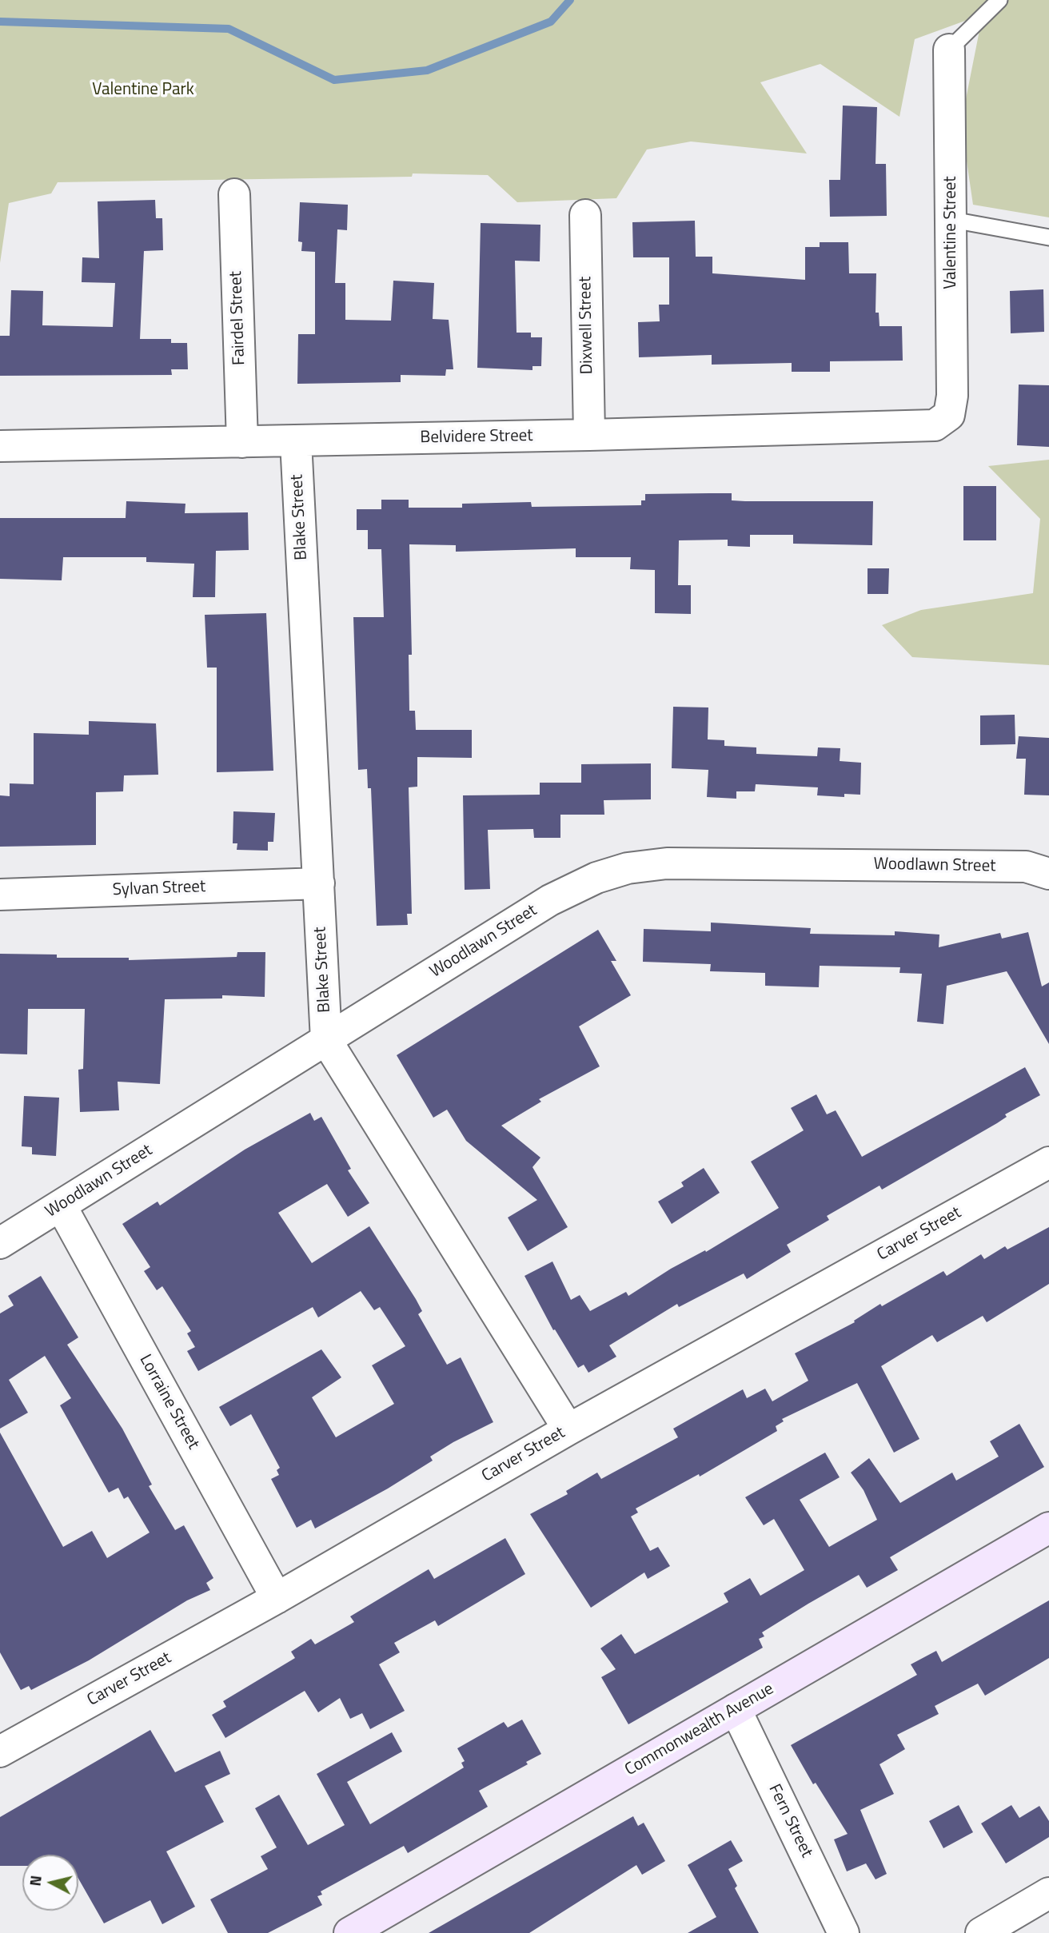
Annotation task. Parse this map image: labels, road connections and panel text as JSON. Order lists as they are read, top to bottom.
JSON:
{
  "streets": {
    "street": [
      "Valentine Street",
      "Fairdel Street",
      "Dixwell Street",
      "Belvidere Street",
      "Blake Street",
      "Woodlawn Street",
      "Sylvan Street",
      "Carver Street",
      "Lorraine Street",
      "Commonwealth Avenue",
      "Fern Street"
    ]
  },
  "crossings": [
    ["Valentine Street", "Belvidere Street"],
    ["Fairdel Street", "Belvidere Street"],
    ["Dixwell Street", "Belvidere Street"],
    ["Belvidere Street", "Blake Street"],
    ["Blake Street", "Woodlawn Street"],
    ["Blake Street", "Sylvan Street"],
    ["Blake Street", "Carver Street"],
    ["Woodlawn Street", "Lorraine Street"],
    ["Carver Street", "Lorraine Street"],
    ["Commonwealth Avenue", "Fern Street"]
  ],
  "parks": ["Valentine Park"],
  "north": "left"
}
